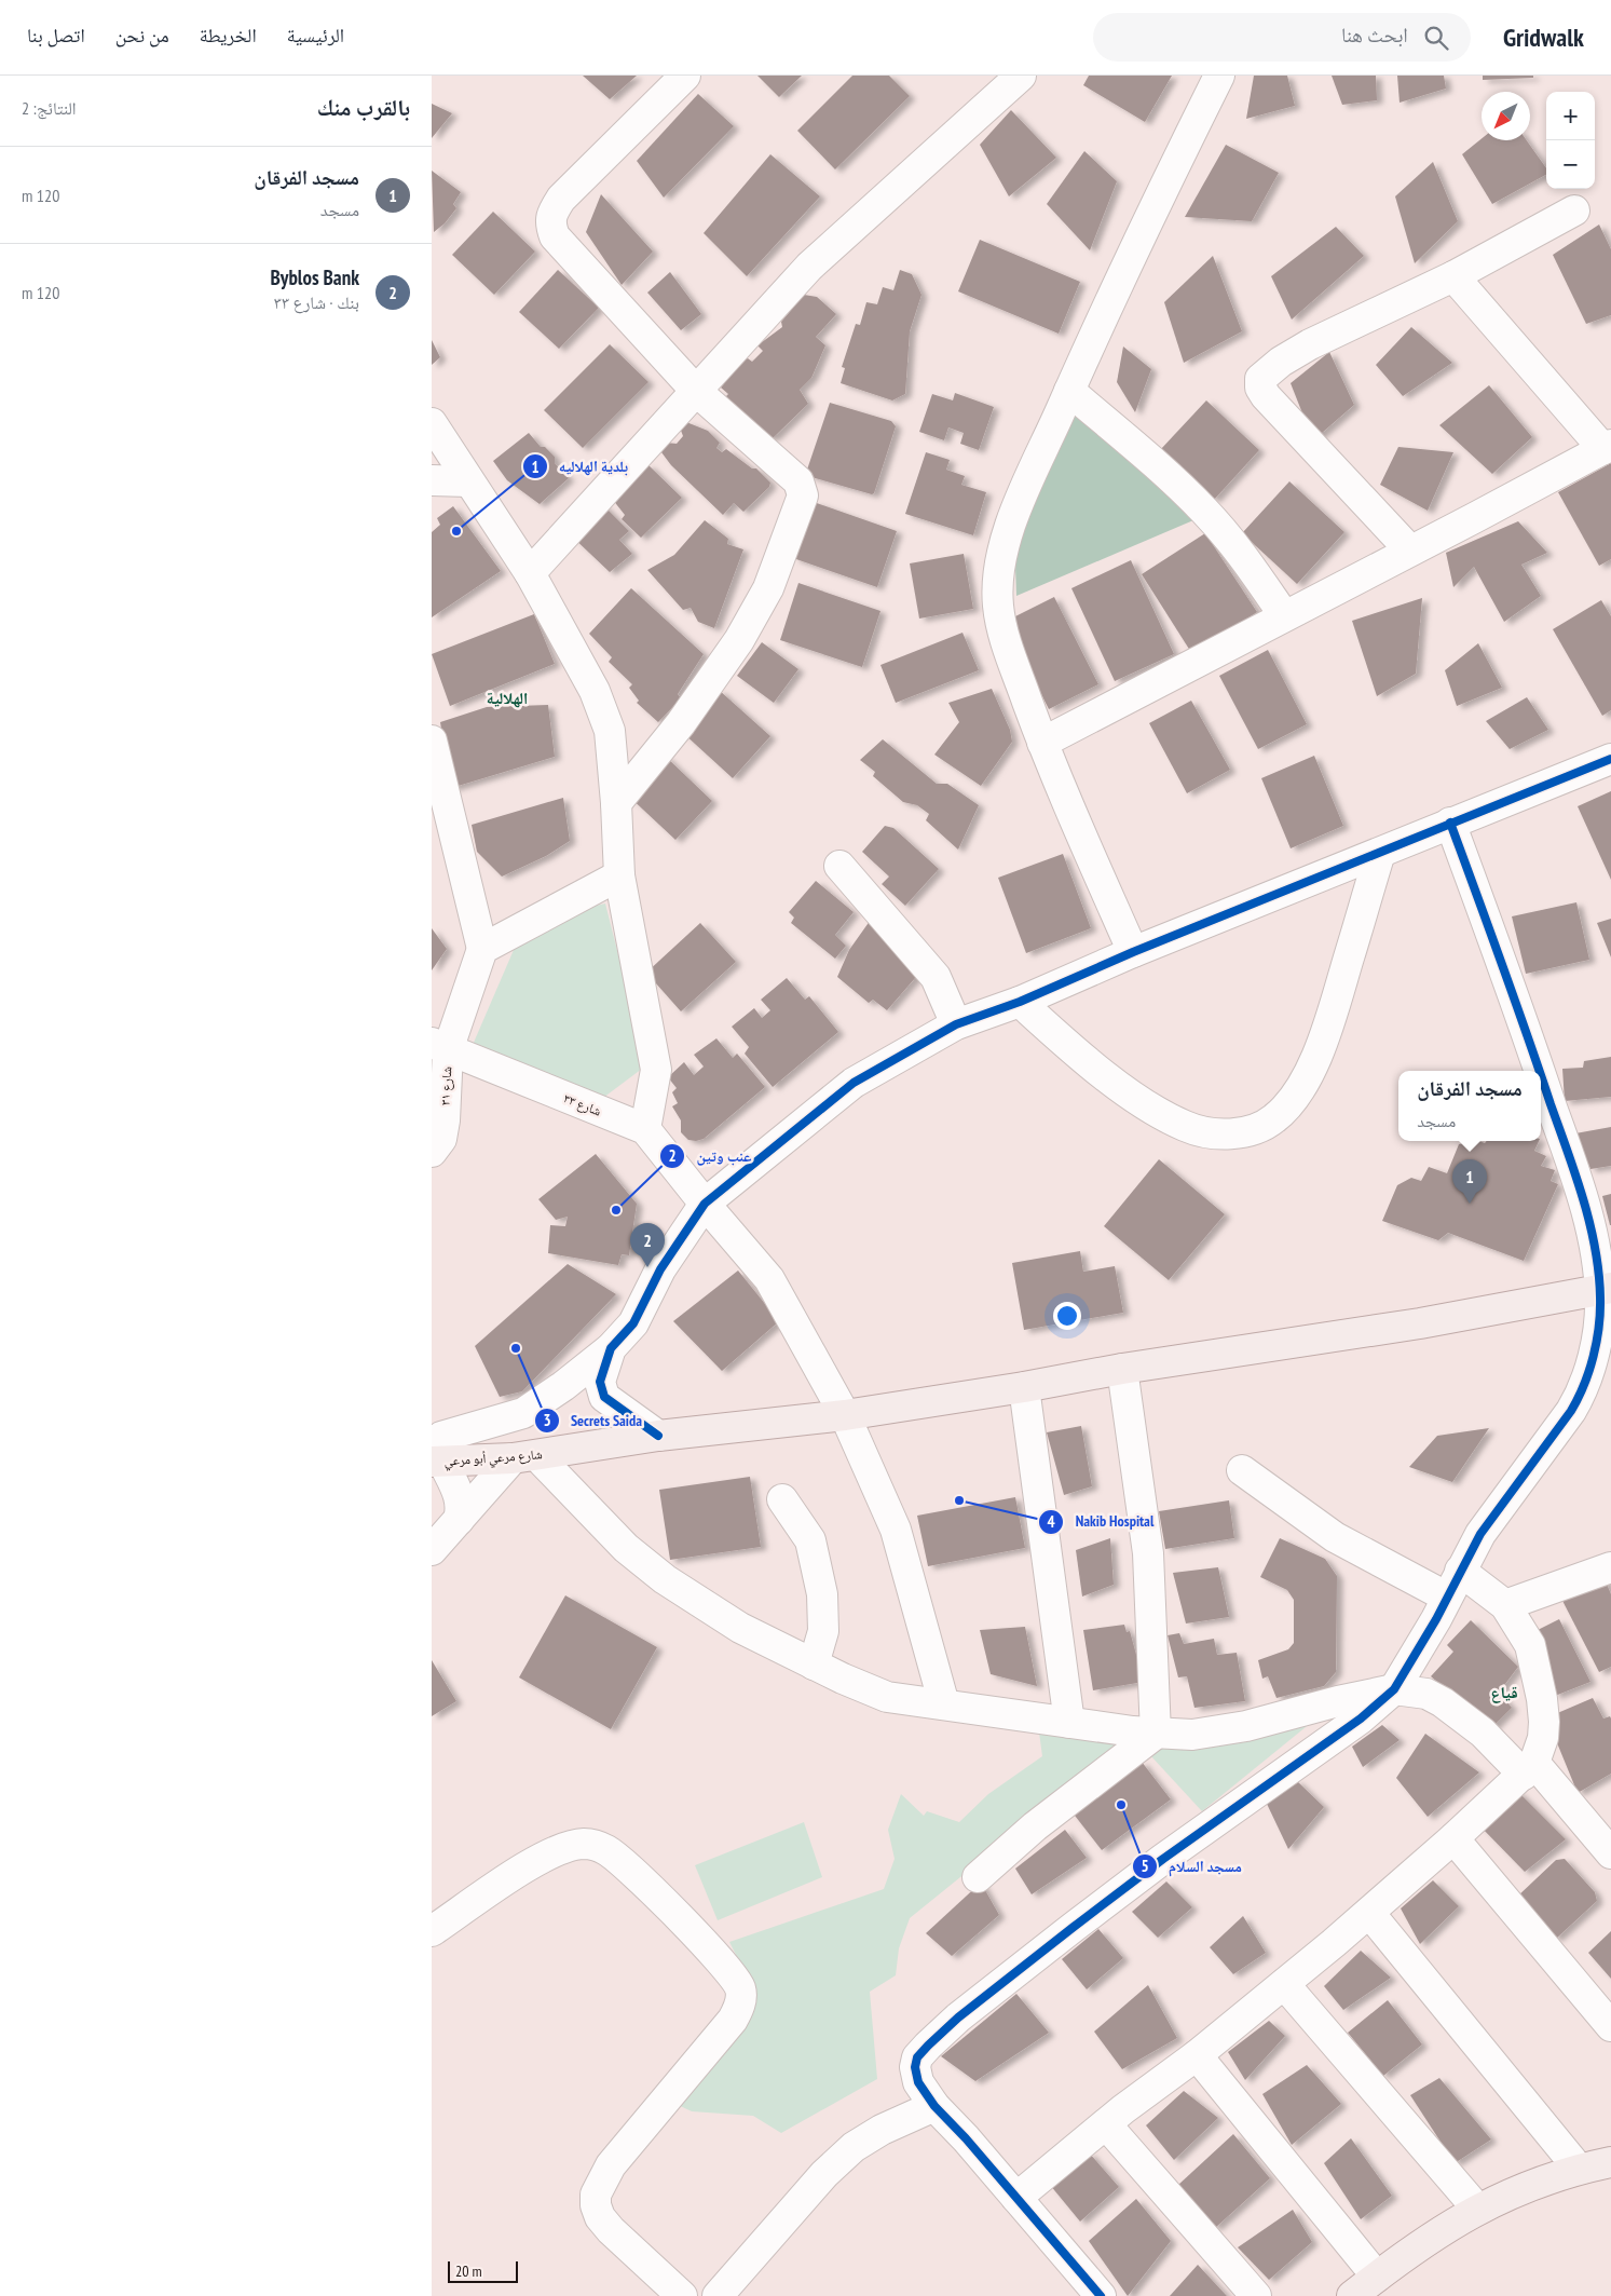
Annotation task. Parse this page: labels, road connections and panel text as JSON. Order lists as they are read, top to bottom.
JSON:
{
  "streets": {
    "main road": ["شارع مرعي أبو مرعي"],
    "street": ["شارع ٣١", "شارع ٣٣"]
  },
  "crossings": [
    ["شارع ٣١", "شارع ٣٣"]
  ],
  "districts": ["الهلالية", "قياع"],
  "places": [
    "بلدية الهلاليه",
    "عنب وتين",
    "Secrets Saida",
    "Nakib Hospital",
    "مسجد السلام"
  ],
  "scale_bar": "20 m",
  "north": "bottom left",
  "page": {
    "header": "Gridwalk",
    "search": "ابحث هنا",
    "nav": [
      "الرئيسية",
      "الخريطة",
      "من نحن",
      "اتصل بنا"
    ],
    "heading": ["بالقرب منك", "النتائج: 2"],
    "map_buttons": ["+", "−"],
    "list": [
      {
        "mark": "1",
        "name": "مسجد الفرقان",
        "note": "مسجد",
        "value": "120 m"
      },
      {
        "mark": "2",
        "name": "Byblos Bank",
        "note": "بنك · شارع ٣٣",
        "value": "120 m"
      }
    ],
    "popup": ["مسجد الفرقان", "مسجد"],
    "pins": ["1", "2"],
    "scale": "20 m"
  }
}
